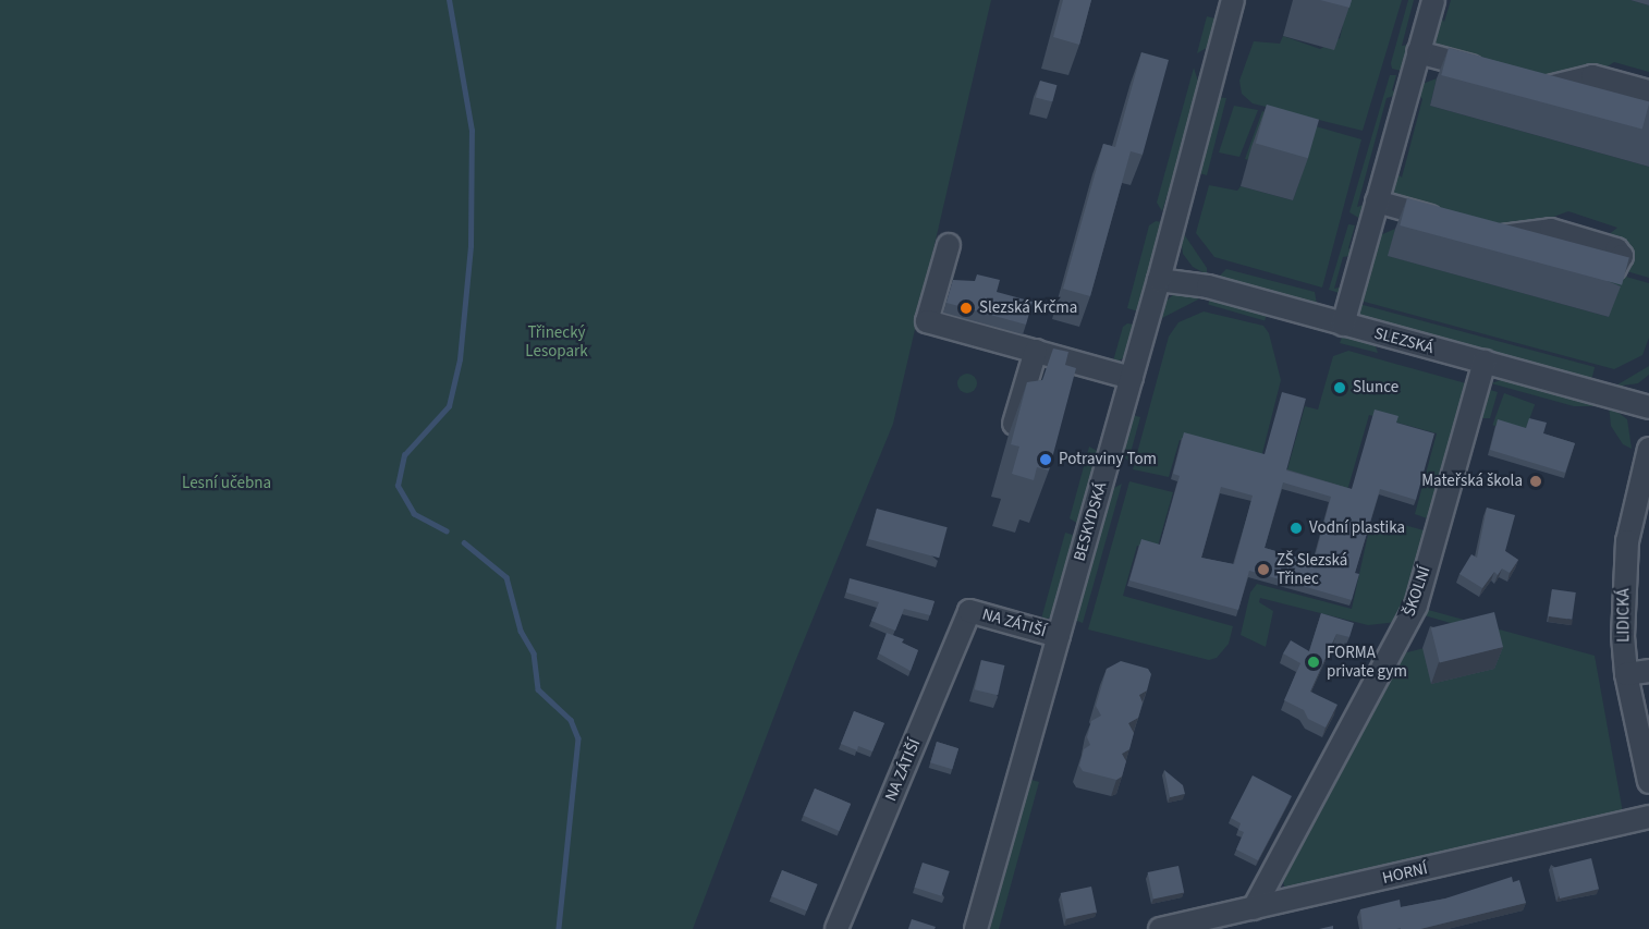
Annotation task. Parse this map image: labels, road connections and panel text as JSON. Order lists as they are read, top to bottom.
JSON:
{
  "streets": {
    "street": [
      "SLEZSKÁ",
      "BESKYDSKÁ",
      "ŠKOLNÍ",
      "LIDICKÁ",
      "NA ZÁTIŠÍ",
      "HORNÍ"
    ]
  },
  "crossings": [
    ["SLEZSKÁ", "BESKYDSKÁ"],
    ["SLEZSKÁ", "ŠKOLNÍ"],
    ["BESKYDSKÁ", "NA ZÁTIŠÍ"],
    ["ŠKOLNÍ", "HORNÍ"]
  ],
  "parks": ["Třinecký Lesopark", "Lesní učebna"],
  "places": [
    "Slezská Krčma",
    "Slunce",
    "Potraviny Tom",
    "Mateřská škola",
    "Vodní plastika",
    "ZŠ Slezská Třinec",
    "FORMA private gym"
  ]
}
